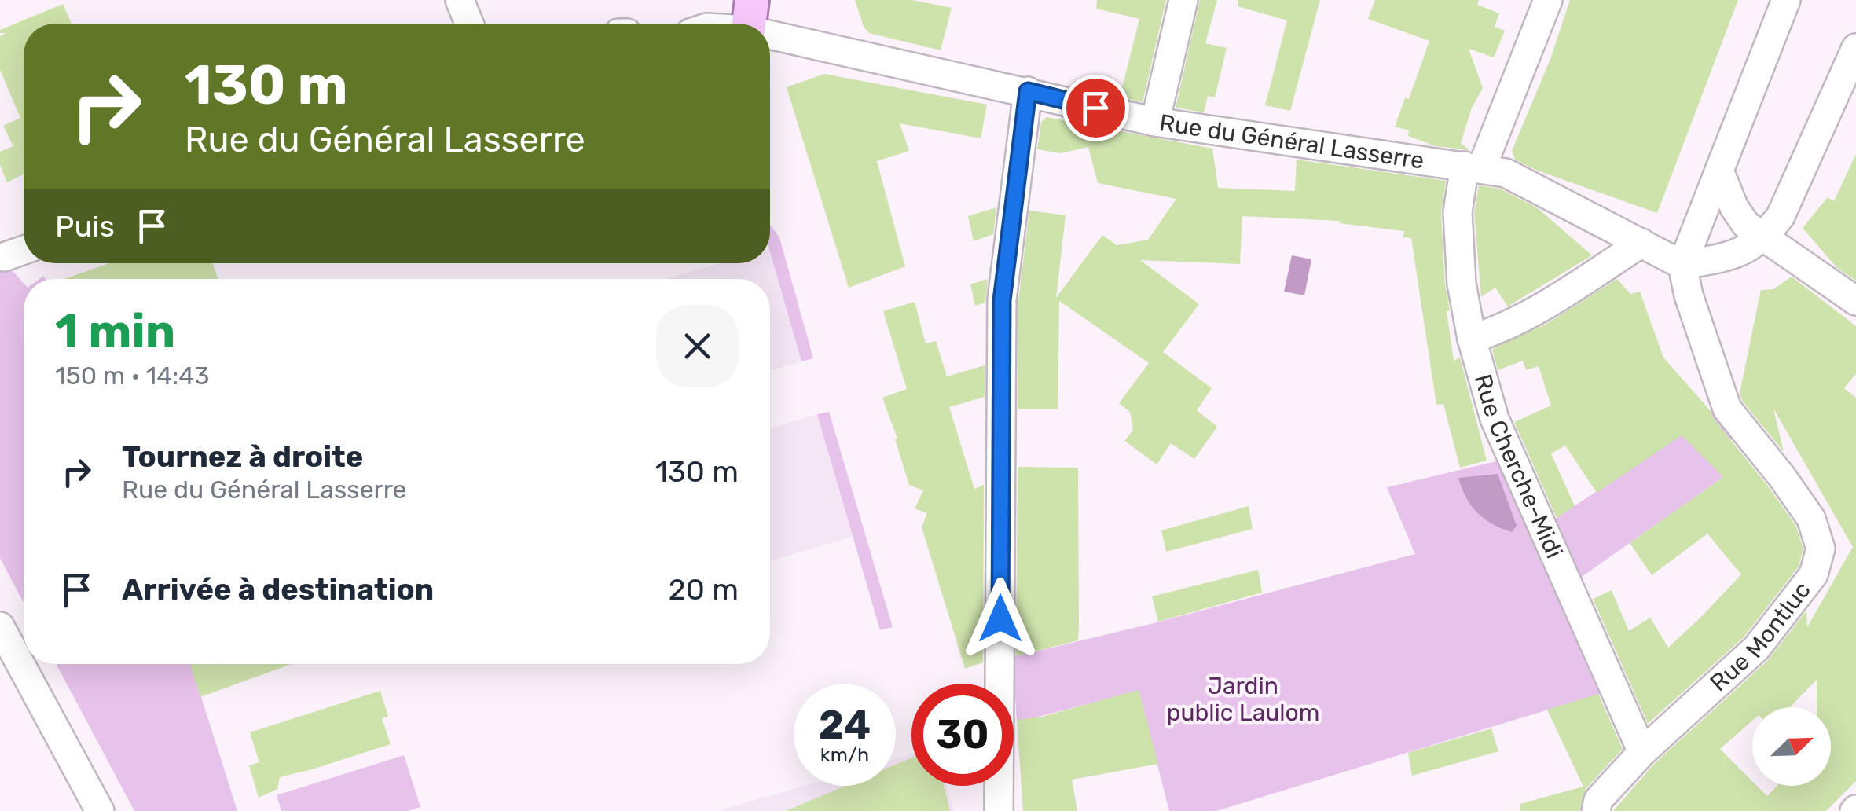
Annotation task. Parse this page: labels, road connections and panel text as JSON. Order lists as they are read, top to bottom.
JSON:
{
  "streets": {
    "street": ["Rue du Général Lasserre", "Rue Cherche-Midi", "Rue Montluc"]
  },
  "crossings": [
    ["Rue du Général Lasserre", "Rue Cherche-Midi"],
    ["Rue du Général Lasserre", "Rue Montluc"],
    ["Rue Cherche-Midi", "Rue Montluc"]
  ],
  "parks": ["Jardin public Laulom"],
  "north": "top right",
  "page": {
    "turn": ["130 m", "Rue du Général Lasserre"],
    "then": "Puis",
    "heading": ["1 min", "150 m · 14:43"],
    "list": [
      {
        "name": "Tournez à droite",
        "note": "Rue du Général Lasserre",
        "value": "130 m"
      },
      {
        "name": "Arrivée à destination",
        "value": "20 m"
      }
    ],
    "speed": "24 km/h",
    "limit": "30"
  }
}
